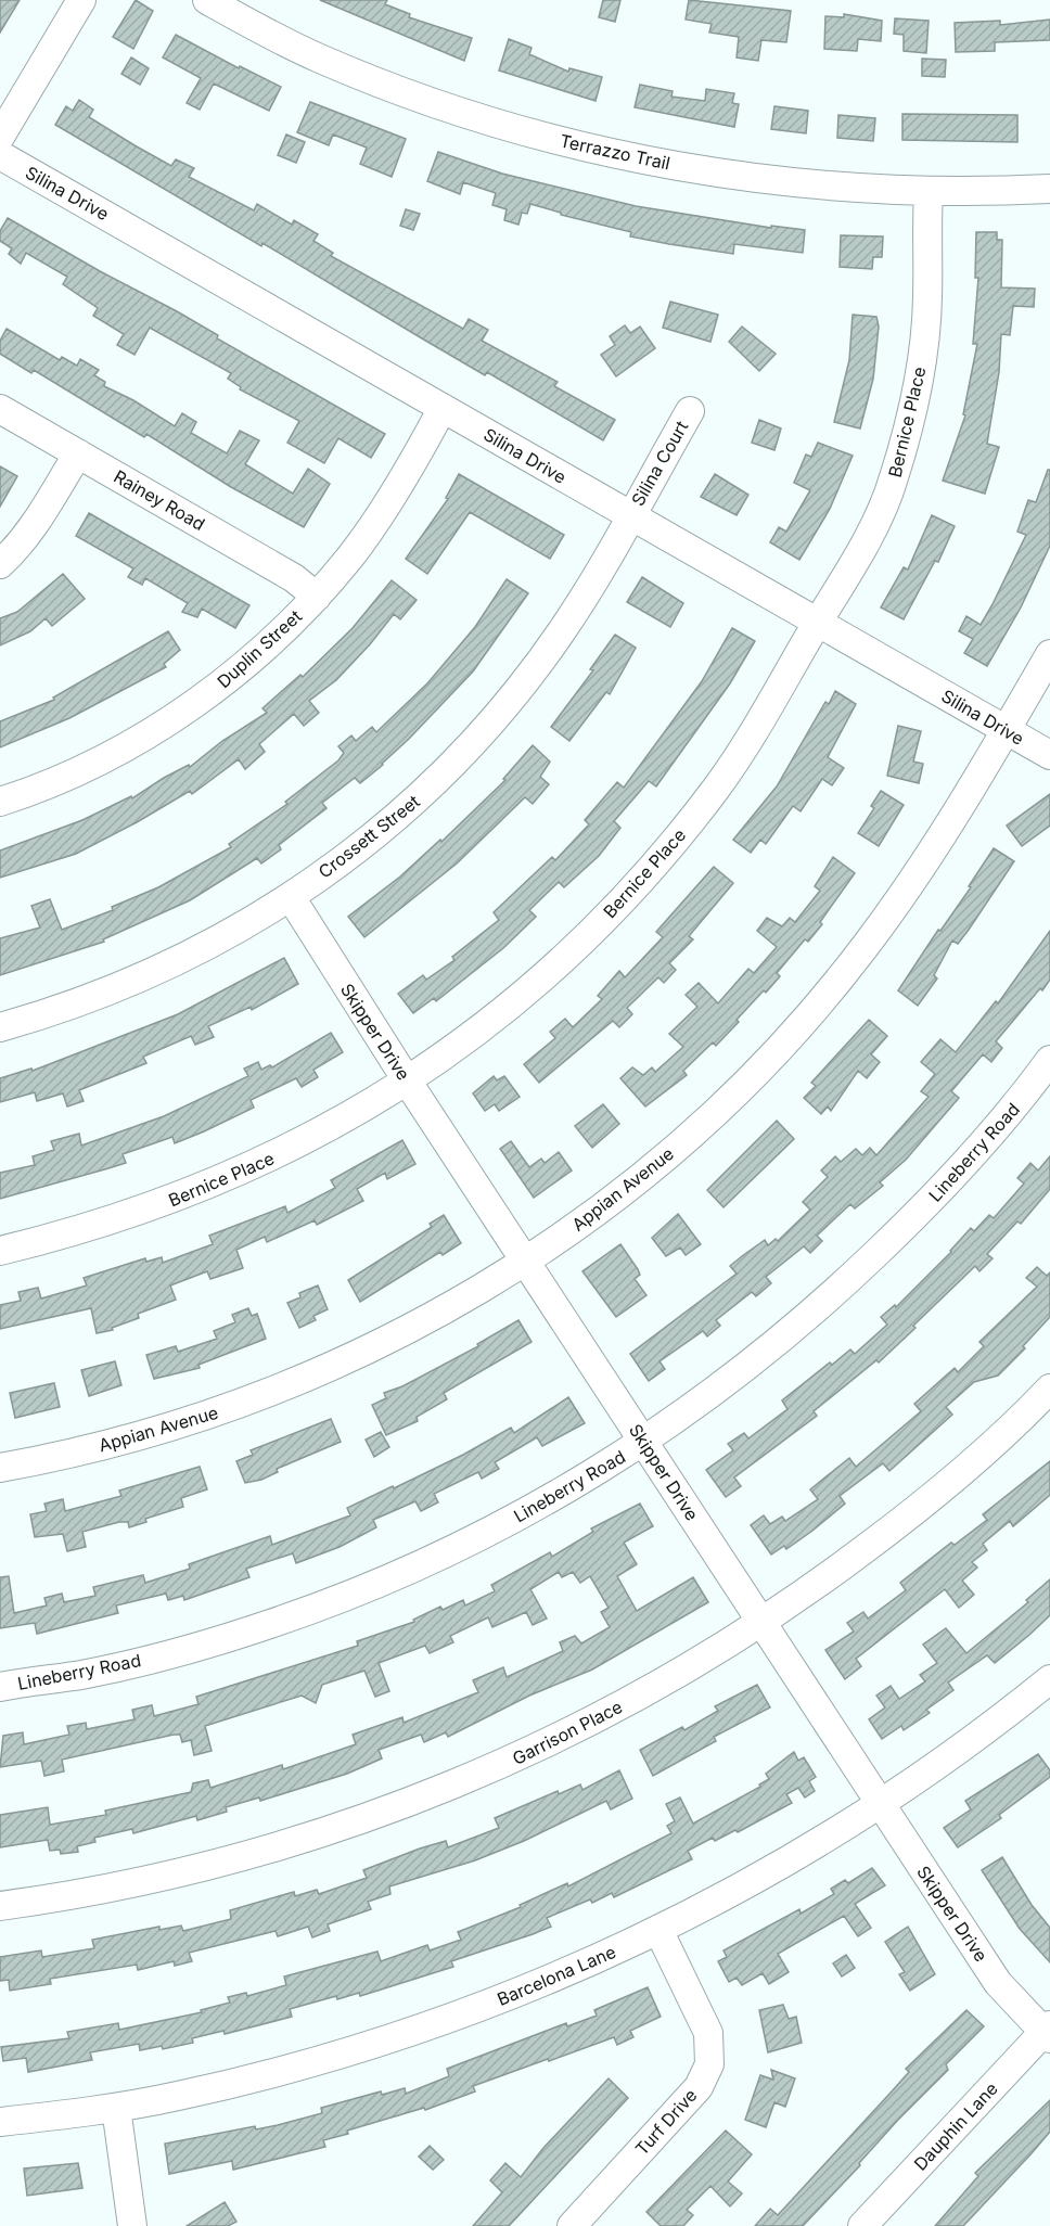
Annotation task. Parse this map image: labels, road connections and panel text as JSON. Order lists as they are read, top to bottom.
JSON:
{
  "streets": {
    "street": [
      "Terrazzo Trail",
      "Silina Drive",
      "Bernice Place",
      "Silina Court",
      "Rainey Road",
      "Duplin Street",
      "Crossett Street",
      "Skipper Drive",
      "Lineberry Road",
      "Appian Avenue",
      "Garrison Place",
      "Barcelona Lane",
      "Turf Drive",
      "Dauphin Lane"
    ]
  },
  "crossings": [
    ["Terrazzo Trail", "Bernice Place"],
    ["Silina Drive", "Bernice Place"],
    ["Silina Drive", "Silina Court"],
    ["Silina Drive", "Duplin Street"],
    ["Silina Drive", "Crossett Street"],
    ["Silina Drive", "Appian Avenue"],
    ["Bernice Place", "Skipper Drive"],
    ["Silina Court", "Crossett Street"],
    ["Rainey Road", "Duplin Street"],
    ["Crossett Street", "Skipper Drive"],
    ["Skipper Drive", "Lineberry Road"],
    ["Skipper Drive", "Appian Avenue"],
    ["Skipper Drive", "Garrison Place"],
    ["Skipper Drive", "Barcelona Lane"],
    ["Skipper Drive", "Dauphin Lane"],
    ["Barcelona Lane", "Turf Drive"]
  ]
}
